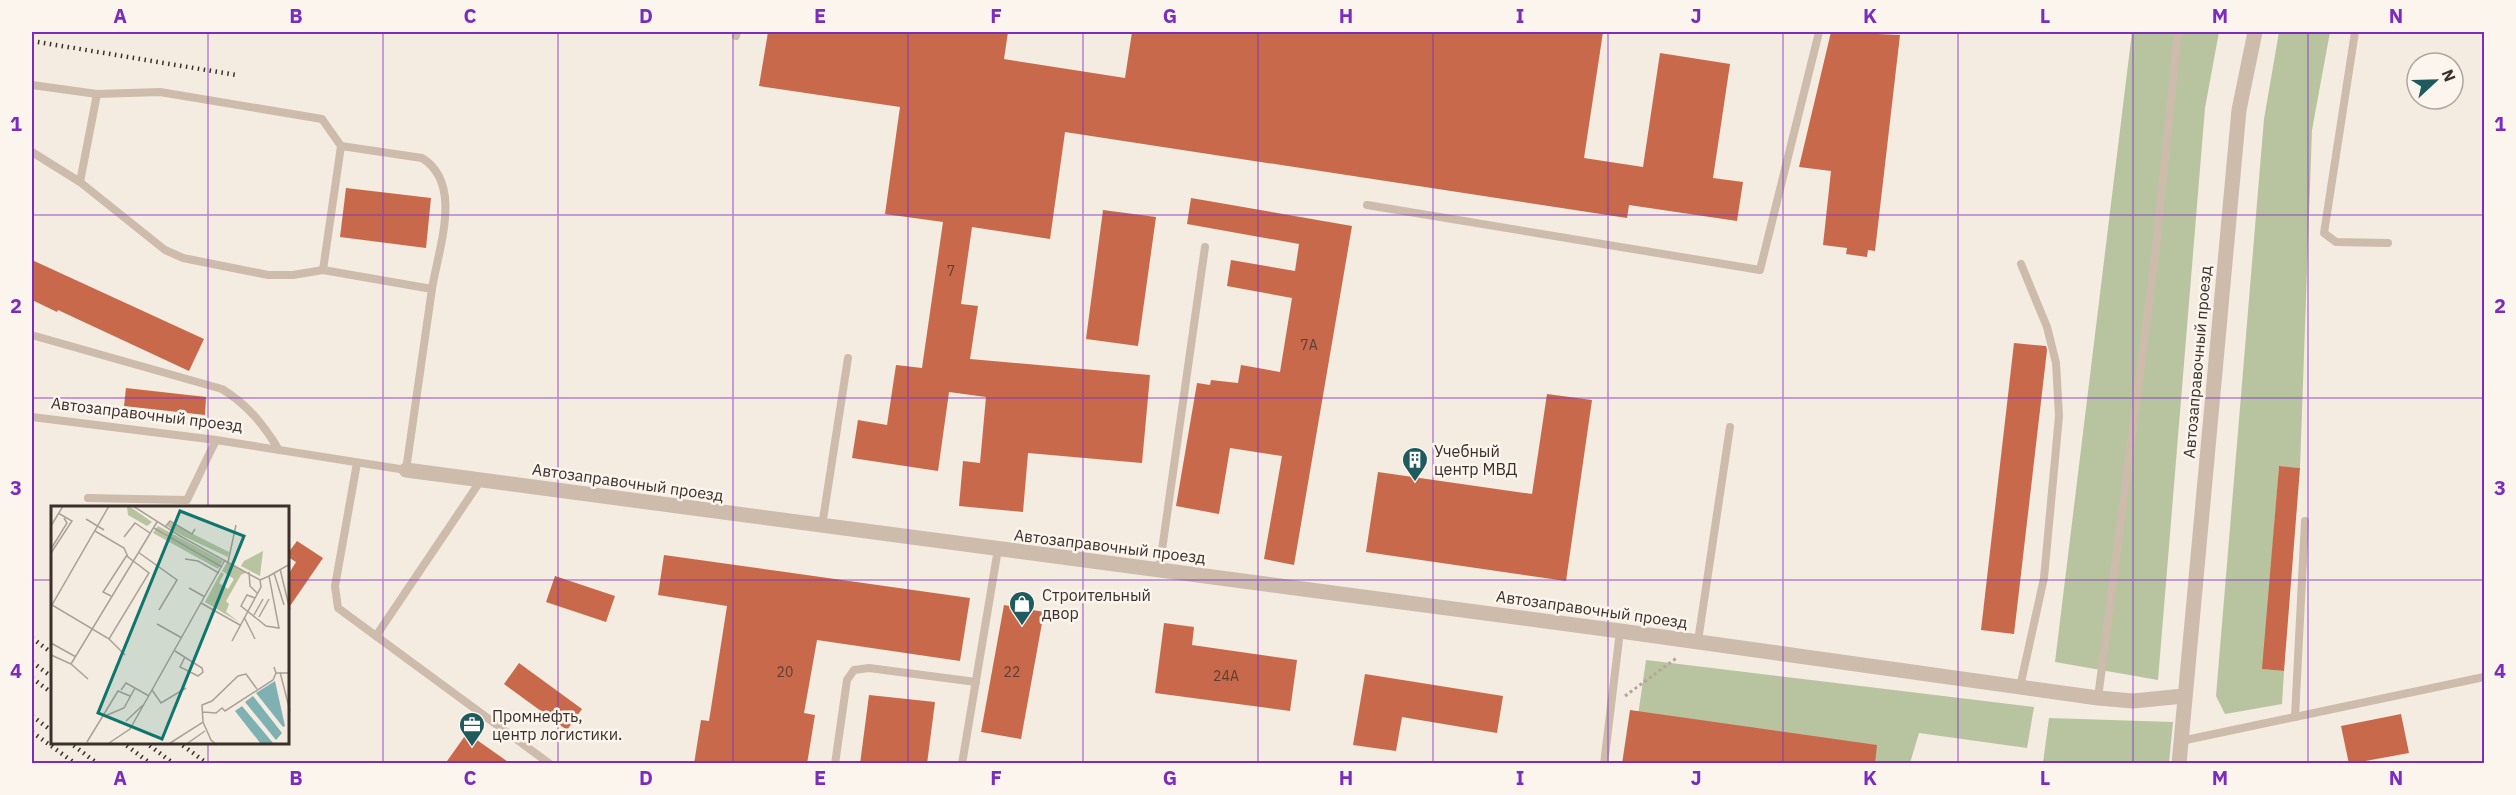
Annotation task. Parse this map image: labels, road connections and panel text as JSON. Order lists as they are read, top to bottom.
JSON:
{
  "streets": {
    "street": ["Автозаправочный проезд"]
  },
  "places": {
    "building": ["Учебный центр МВД"],
    "shop": ["Строительный двор"],
    "office": ["Промнефть, центр логистики."]
  },
  "house_numbers": [
    "7",
    "7А",
    "20",
    "22",
    "24А"
  ],
  "north": "right",
  "grid": {
    "columns": [
      "A",
      "B",
      "C",
      "D",
      "E",
      "F",
      "G",
      "H",
      "I",
      "J",
      "K",
      "L",
      "M",
      "N"
    ],
    "rows": [
      "1",
      "2",
      "3",
      "4"
    ]
  }
}
